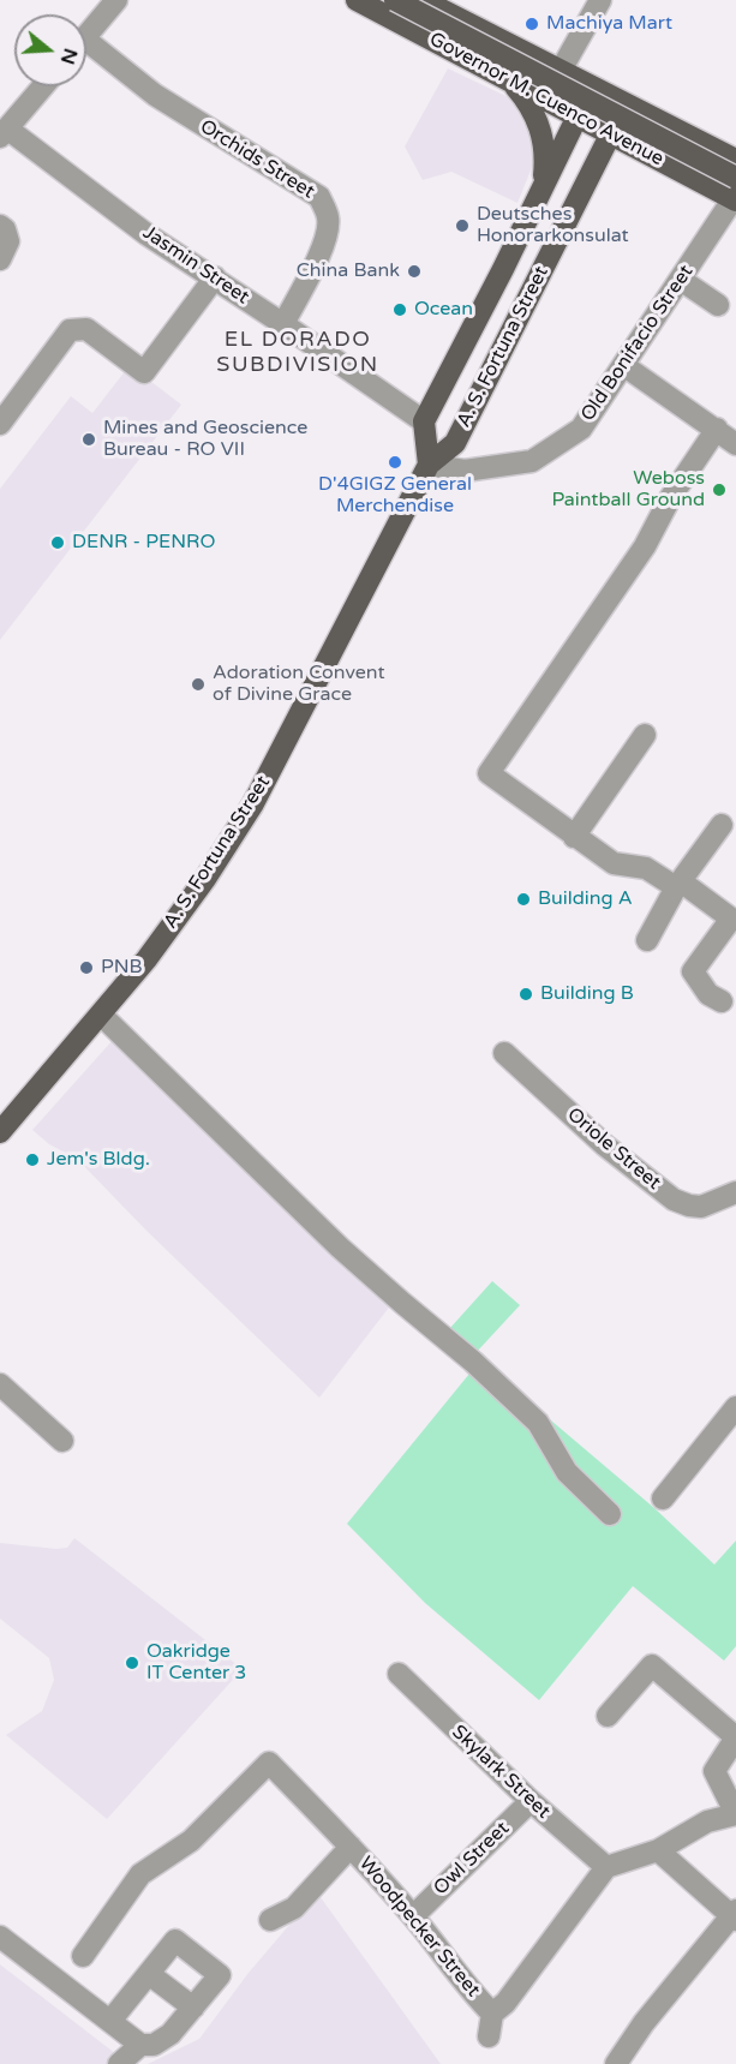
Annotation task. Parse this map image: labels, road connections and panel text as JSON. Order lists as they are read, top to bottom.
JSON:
{
  "streets": {
    "main road": ["Governor M. Cuenco Avenue", "A. S. Fortuna Street"],
    "street": [
      "Orchids Street",
      "Jasmin Street",
      "Old Bonifacio Street",
      "Oriole Street",
      "Skylark Street",
      "Owl Street",
      "Woodpecker Street"
    ]
  },
  "crossings": [
    ["Governor M. Cuenco Avenue", "Old Bonifacio Street"],
    ["Governor M. Cuenco Avenue", "A. S. Fortuna Street"],
    ["Orchids Street", "Jasmin Street"],
    ["Jasmin Street", "A. S. Fortuna Street"],
    ["Old Bonifacio Street", "A. S. Fortuna Street"],
    ["Skylark Street", "Owl Street"],
    ["Skylark Street", "Woodpecker Street"],
    ["Owl Street", "Woodpecker Street"]
  ],
  "districts": ["EL DORADO SUBDIVISION"],
  "places": [
    "Machiya Mart",
    "Deutsches Honorarkonsulat",
    "China Bank",
    "Ocean",
    "Mines and Geoscience Bureau - RO VII",
    "D'4GIGZ General Merchendise",
    "Weboss Paintball Ground",
    "DENR - PENRO",
    "Adoration Convent of Divine Grace",
    "Building A",
    "PNB",
    "Building B",
    "Jem's Bldg.",
    "Oakridge IT Center 3"
  ],
  "north": "right"
}
